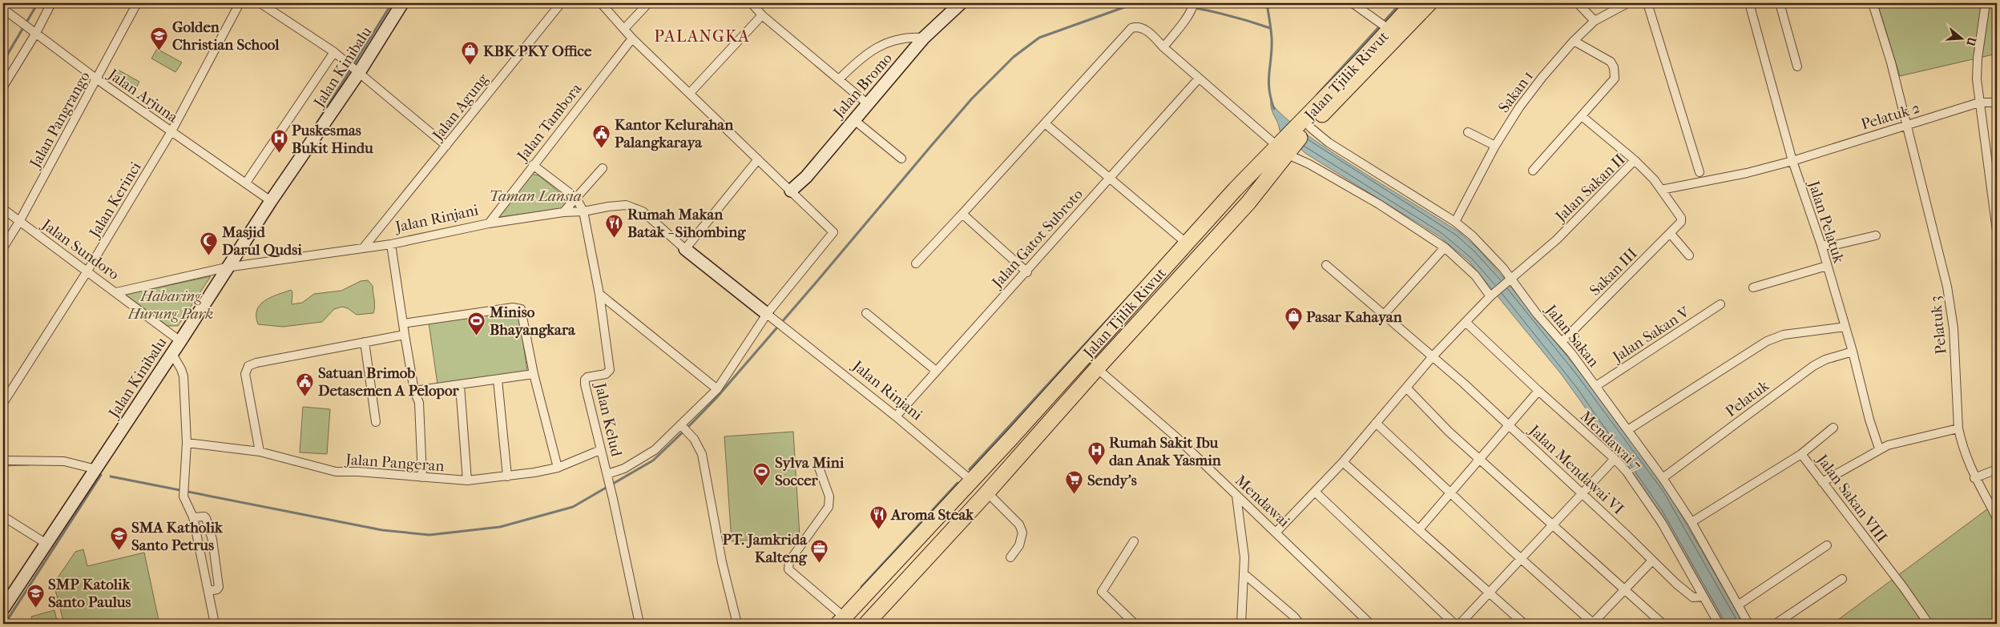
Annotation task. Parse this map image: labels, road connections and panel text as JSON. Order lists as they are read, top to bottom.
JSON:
{
  "streets": {
    "highway": ["Jalan Tjilik Riwut"],
    "street": [
      "Jalan Kinibalu",
      "Jalan Bromo",
      "Sakan 1",
      "Jalan Arjuna",
      "Jalan Agung",
      "Pelatuk 2",
      "Jalan Pangrango",
      "Jalan Tambora",
      "Jalan Sakan II",
      "Jalan Kerinci",
      "Jalan Rinjani",
      "Jalan Pelatuk",
      "Jalan Gatot Subroto",
      "Jalan Sundoro",
      "Sakan III",
      "Pelatuk 3",
      "Jalan Sakan V",
      "Jalan Sakan",
      "Pelatuk",
      "Jalan Kelud",
      "Mendawai 7",
      "Jalan Pangeran",
      "Jalan Mendawai VI",
      "Jalan Sakan VIII",
      "Mendawai"
    ]
  },
  "crossings": [
    ["Jalan Kinibalu", "Jalan Arjuna"],
    ["Jalan Kinibalu", "Jalan Rinjani"],
    ["Jalan Kinibalu", "Jalan Sundoro"],
    ["Jalan Tjilik Riwut", "Jalan Rinjani"],
    ["Jalan Tjilik Riwut", "Jalan Sakan"],
    ["Jalan Tjilik Riwut", "Mendawai"],
    ["Sakan 1", "Jalan Sakan"],
    ["Jalan Arjuna", "Jalan Pangrango"],
    ["Jalan Arjuna", "Jalan Kerinci"],
    ["Jalan Agung", "Jalan Rinjani"],
    ["Pelatuk 2", "Jalan Sakan II"],
    ["Pelatuk 2", "Jalan Pelatuk"],
    ["Pelatuk 2", "Pelatuk 3"],
    ["Jalan Pangrango", "Jalan Sundoro"],
    ["Jalan Tambora", "Jalan Rinjani"],
    ["Jalan Sakan II", "Sakan III"],
    ["Jalan Sakan II", "Jalan Sakan"],
    ["Jalan Sakan II", "Mendawai 7"],
    ["Jalan Sakan II", "Jalan Mendawai VI"],
    ["Jalan Sakan II", "Mendawai"],
    ["Jalan Kerinci", "Jalan Sundoro"],
    ["Jalan Rinjani", "Jalan Gatot Subroto"],
    ["Jalan Rinjani", "Jalan Sundoro"],
    ["Jalan Pelatuk", "Pelatuk"],
    ["Jalan Gatot Subroto", "Jalan Sakan"],
    ["Sakan III", "Jalan Sakan"],
    ["Jalan Sakan V", "Jalan Sakan"],
    ["Jalan Sakan", "Pelatuk"],
    ["Jalan Sakan", "Jalan Sakan VIII"],
    ["Jalan Kelud", "Jalan Pangeran"],
    ["Mendawai 7", "Jalan Mendawai VI"]
  ],
  "districts": ["PALANGKA"],
  "parks": ["Taman Lansia", "Habaring Hurung Park"],
  "places": {
    "school or university": ["Golden Christian School", "SMA Katholik Santo Petrus", "SMP Katolik Santo Paulus"],
    "shop": ["KBK PKY Office", "Pasar Kahayan"],
    "public building": ["Kantor Kelurahan Palangkaraya", "Satuan Brimob Detasemen A Pelopor"],
    "hospital": ["Puskesmas Bukit Hindu", "Rumah Sakit Ibu dan Anak Yasmin"],
    "restaurant": ["Rumah Makan Batak - Sihombing", "Aroma Steak"],
    "mosque": ["Masjid Darul Qudsi"],
    "sports": ["Miniso Bhayangkara", "Sylva Mini Soccer"],
    "supermarket": ["Sendy's"],
    "office": ["PT. Jamkrida Kalteng"]
  },
  "north": "right"
}
